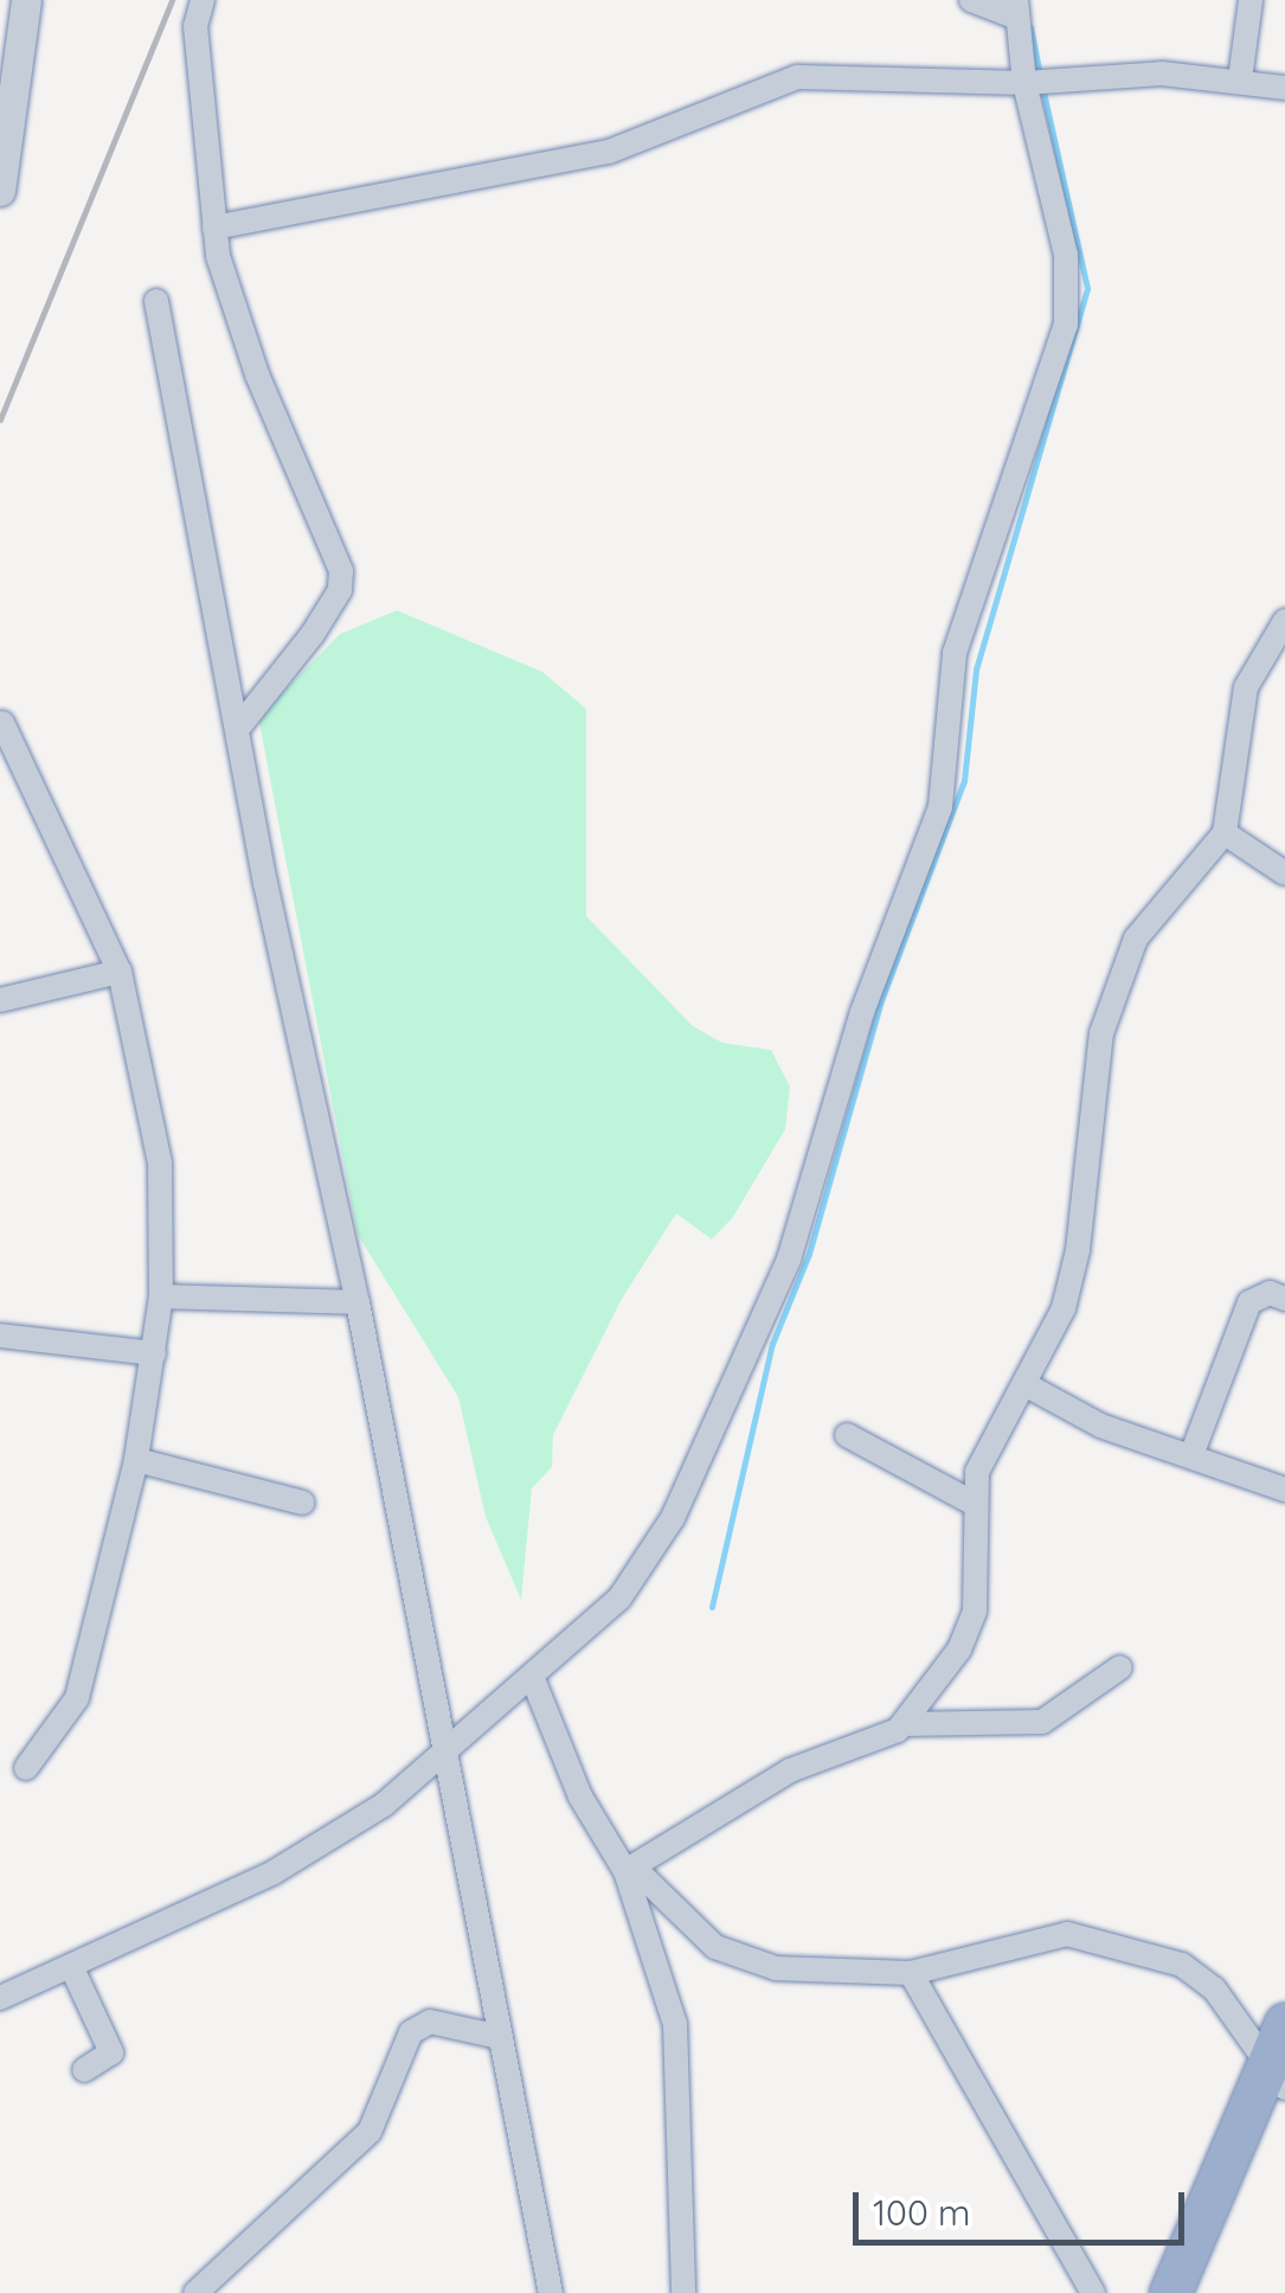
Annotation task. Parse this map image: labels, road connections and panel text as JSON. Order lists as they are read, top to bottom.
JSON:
{
  "scale_bar": "100 m"
}
